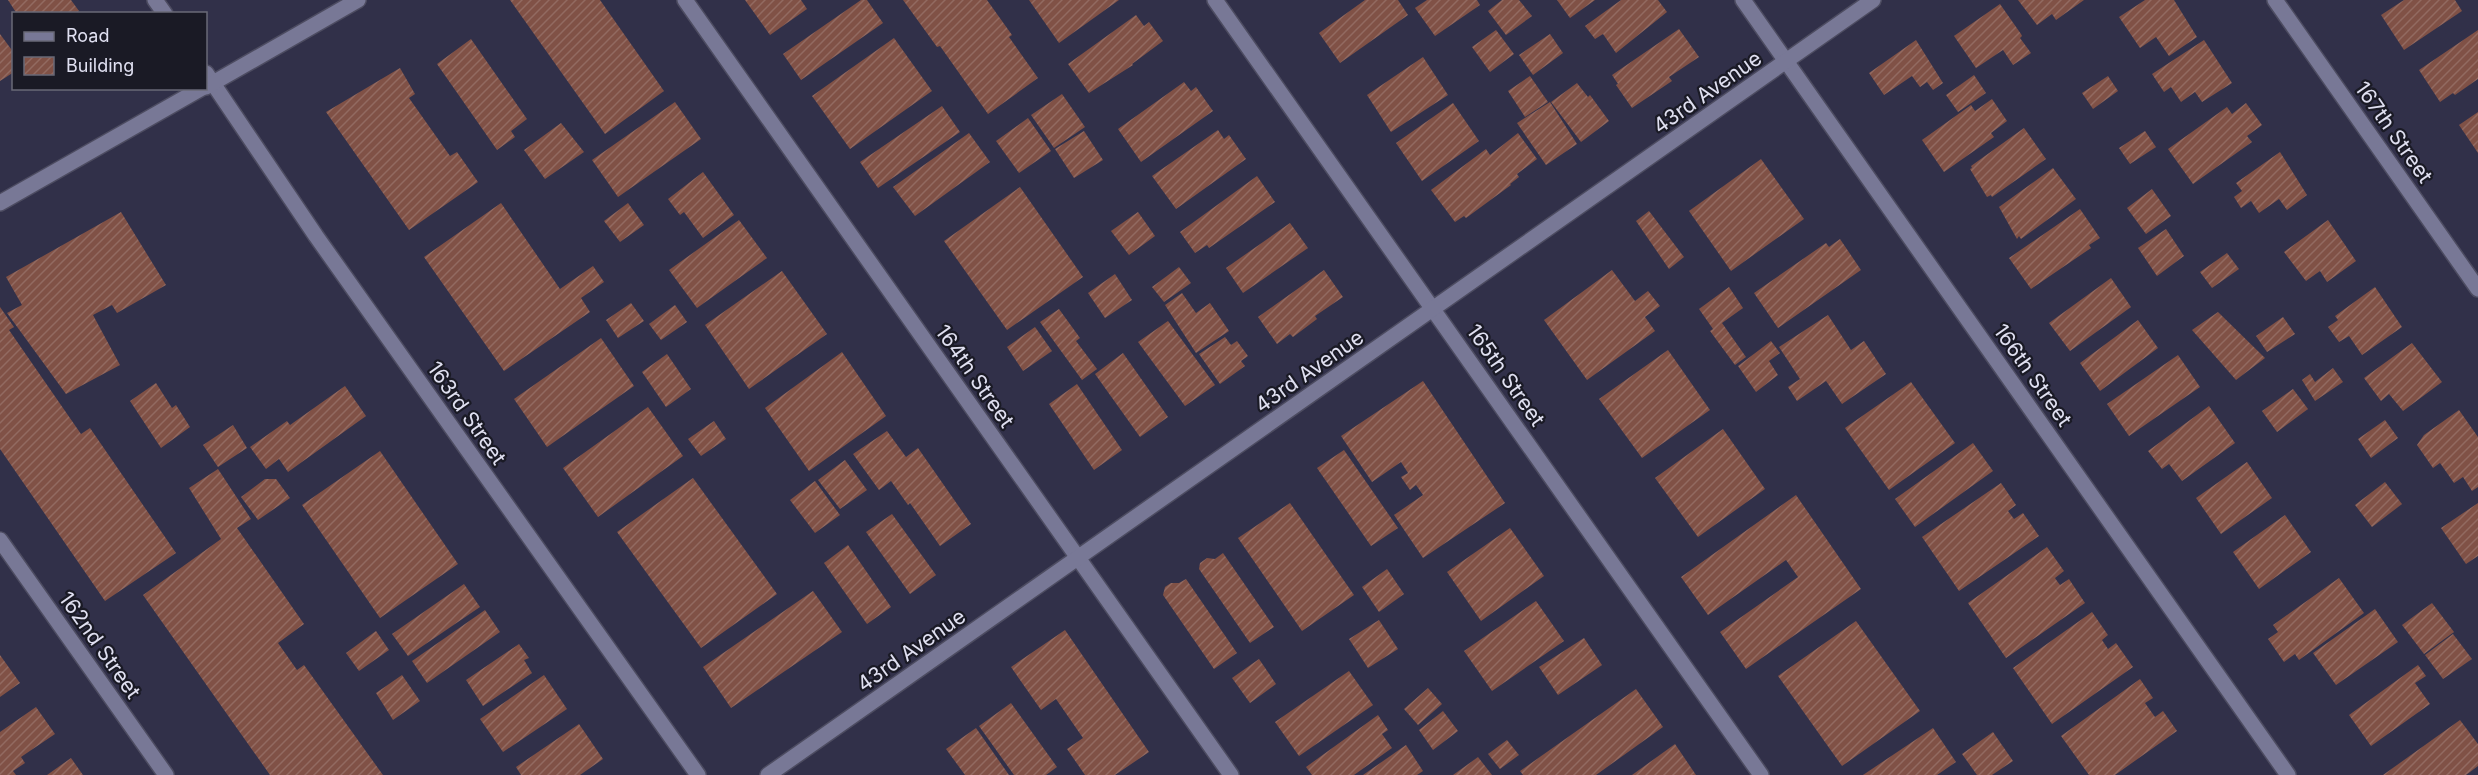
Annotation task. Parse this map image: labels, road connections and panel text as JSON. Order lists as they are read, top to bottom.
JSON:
{
  "streets": {
    "street": [
      "43rd Avenue",
      "167th Street",
      "165th Street",
      "166th Street",
      "164th Street",
      "163rd Street",
      "162nd Street"
    ]
  },
  "crossings": [
    ["43rd Avenue", "165th Street"],
    ["43rd Avenue", "166th Street"],
    ["43rd Avenue", "164th Street"]
  ],
  "legend": ["Road", "Building"]
}
